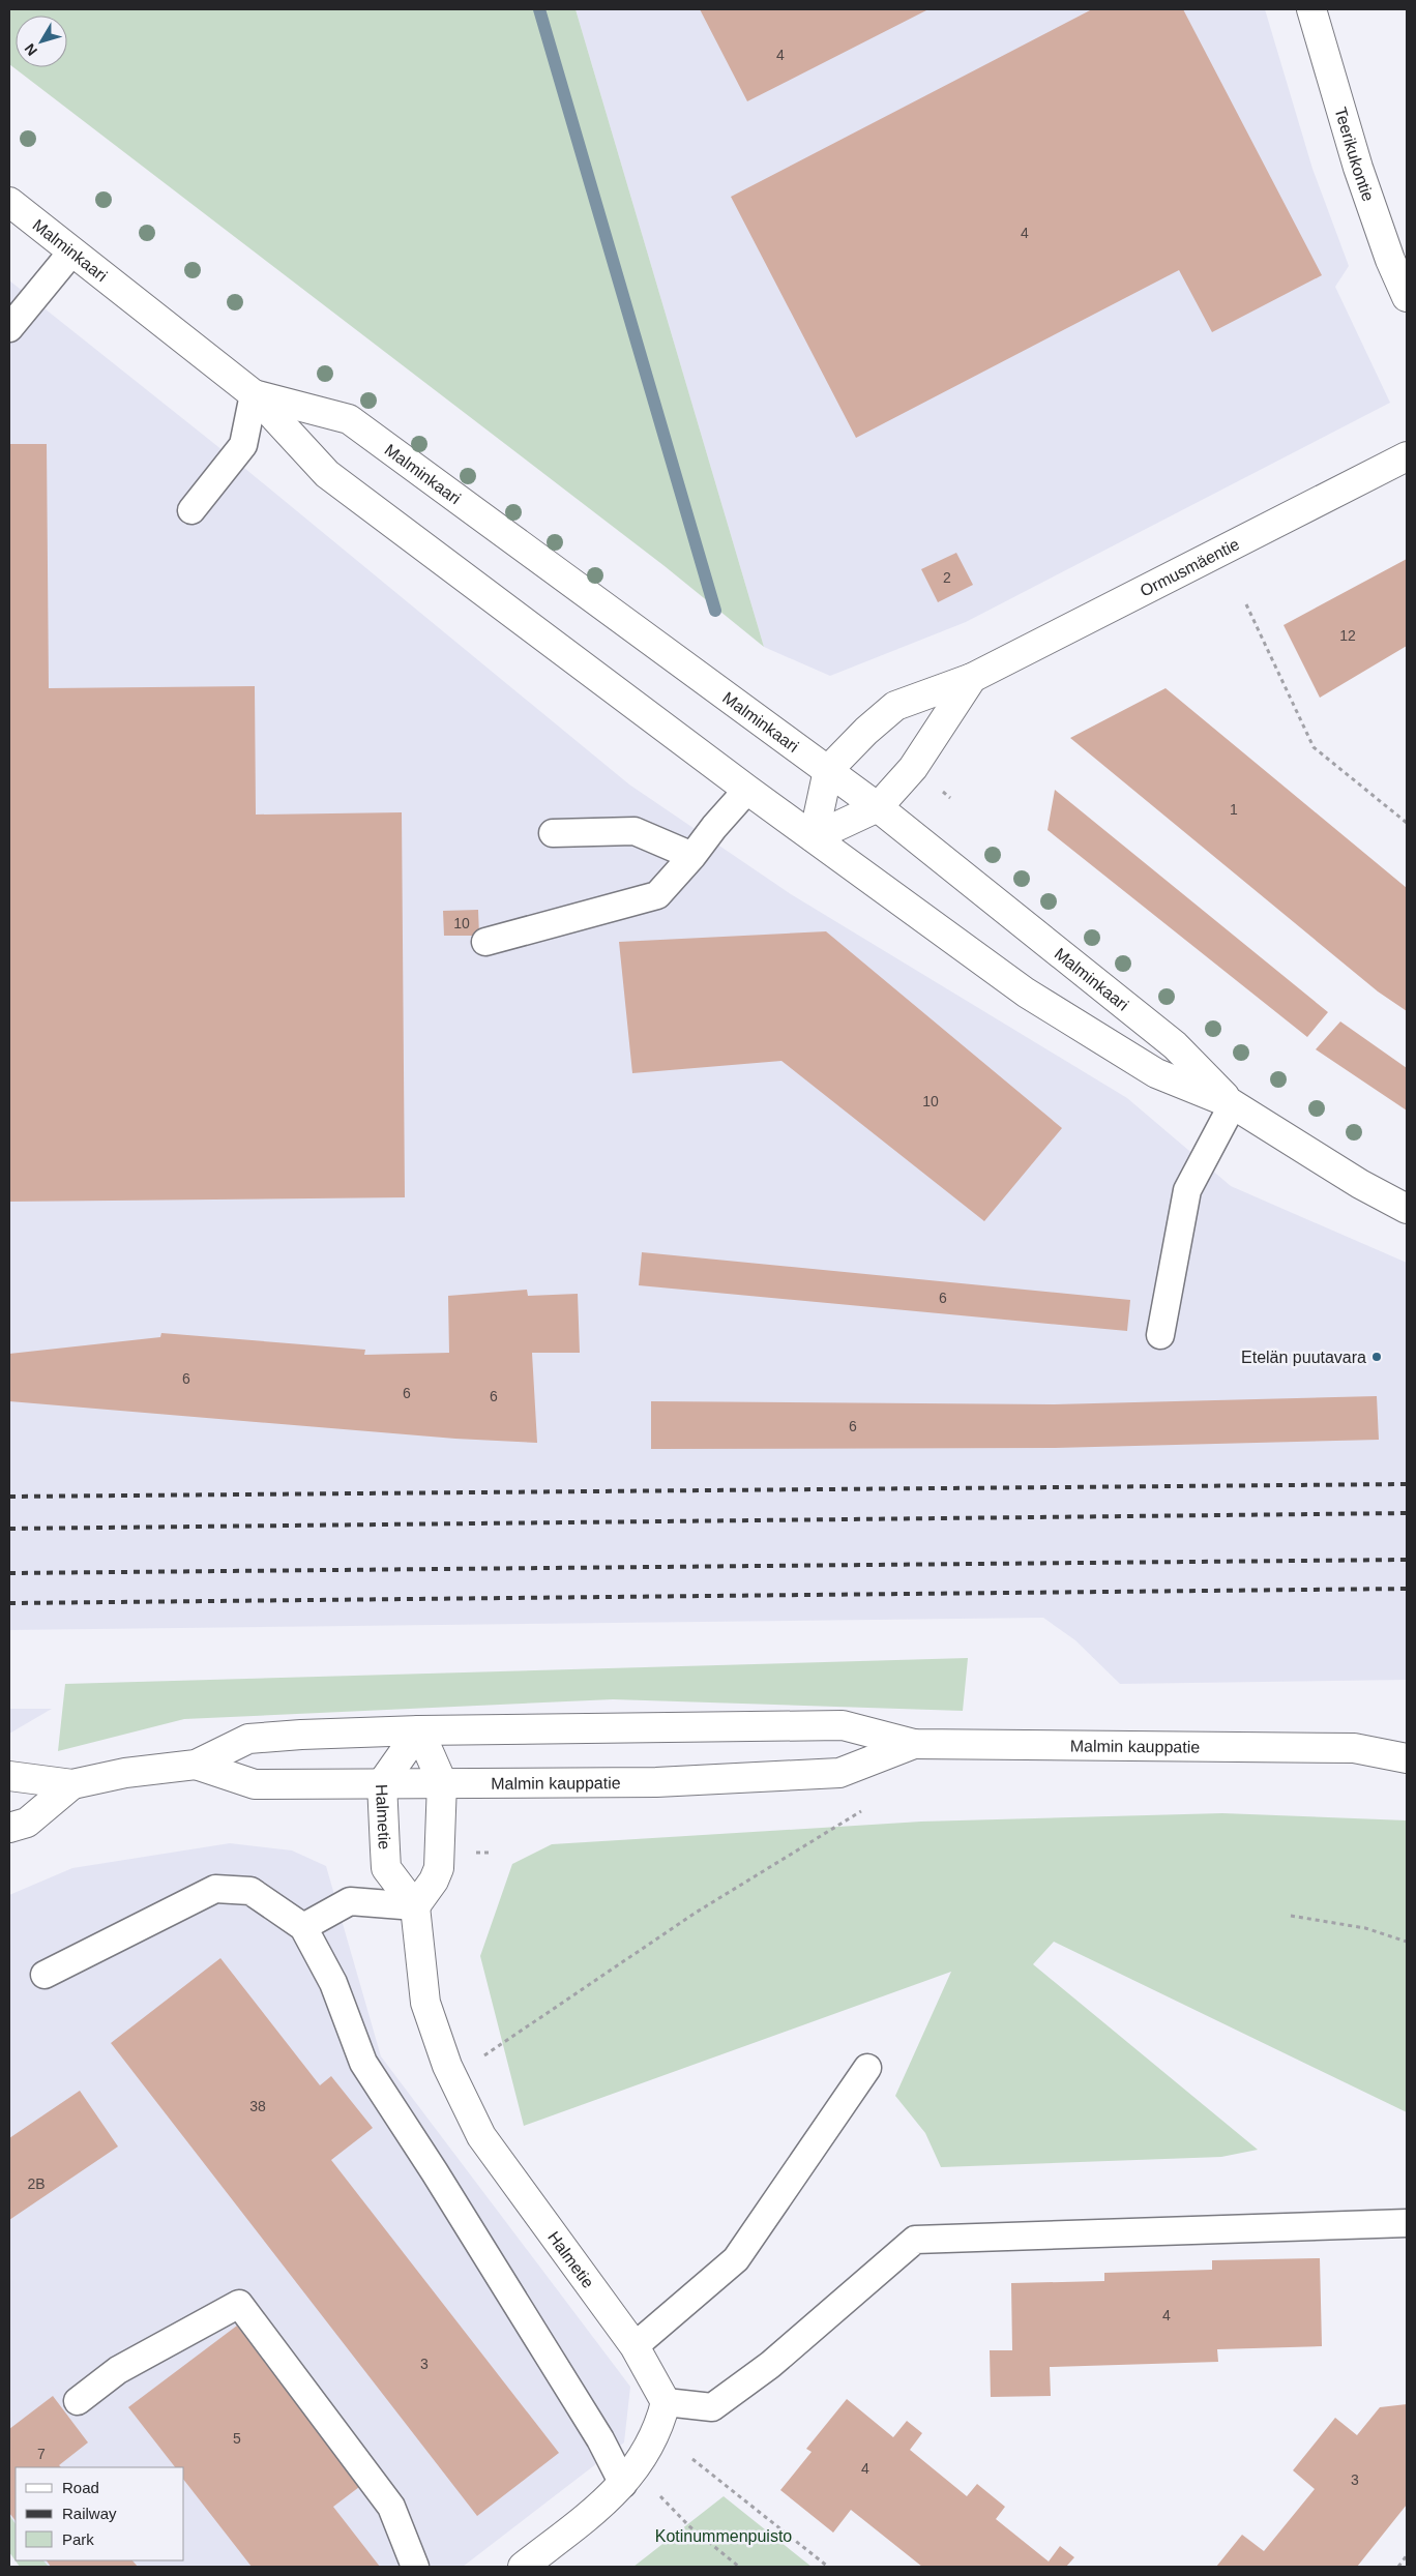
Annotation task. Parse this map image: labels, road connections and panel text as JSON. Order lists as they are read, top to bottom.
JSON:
{
  "streets": {
    "street": [
      "Teerikukontie",
      "Malminkaari",
      "Ormusmäentie",
      "Malmin kauppatie",
      "Halmetie"
    ]
  },
  "crossings": [
    ["Malminkaari", "Ormusmäentie"],
    ["Malmin kauppatie", "Halmetie"]
  ],
  "parks": ["Kotinummenpuisto"],
  "places": ["Etelän puutavara"],
  "house_numbers": [
    "4",
    "4",
    "2",
    "12",
    "1",
    "10",
    "10",
    "6",
    "6",
    "6",
    "6",
    "6",
    "38",
    "2B",
    "4",
    "3",
    "5",
    "7",
    "4",
    "3"
  ],
  "legend": ["Road", "Railway", "Park"],
  "north": "bottom left"
}
